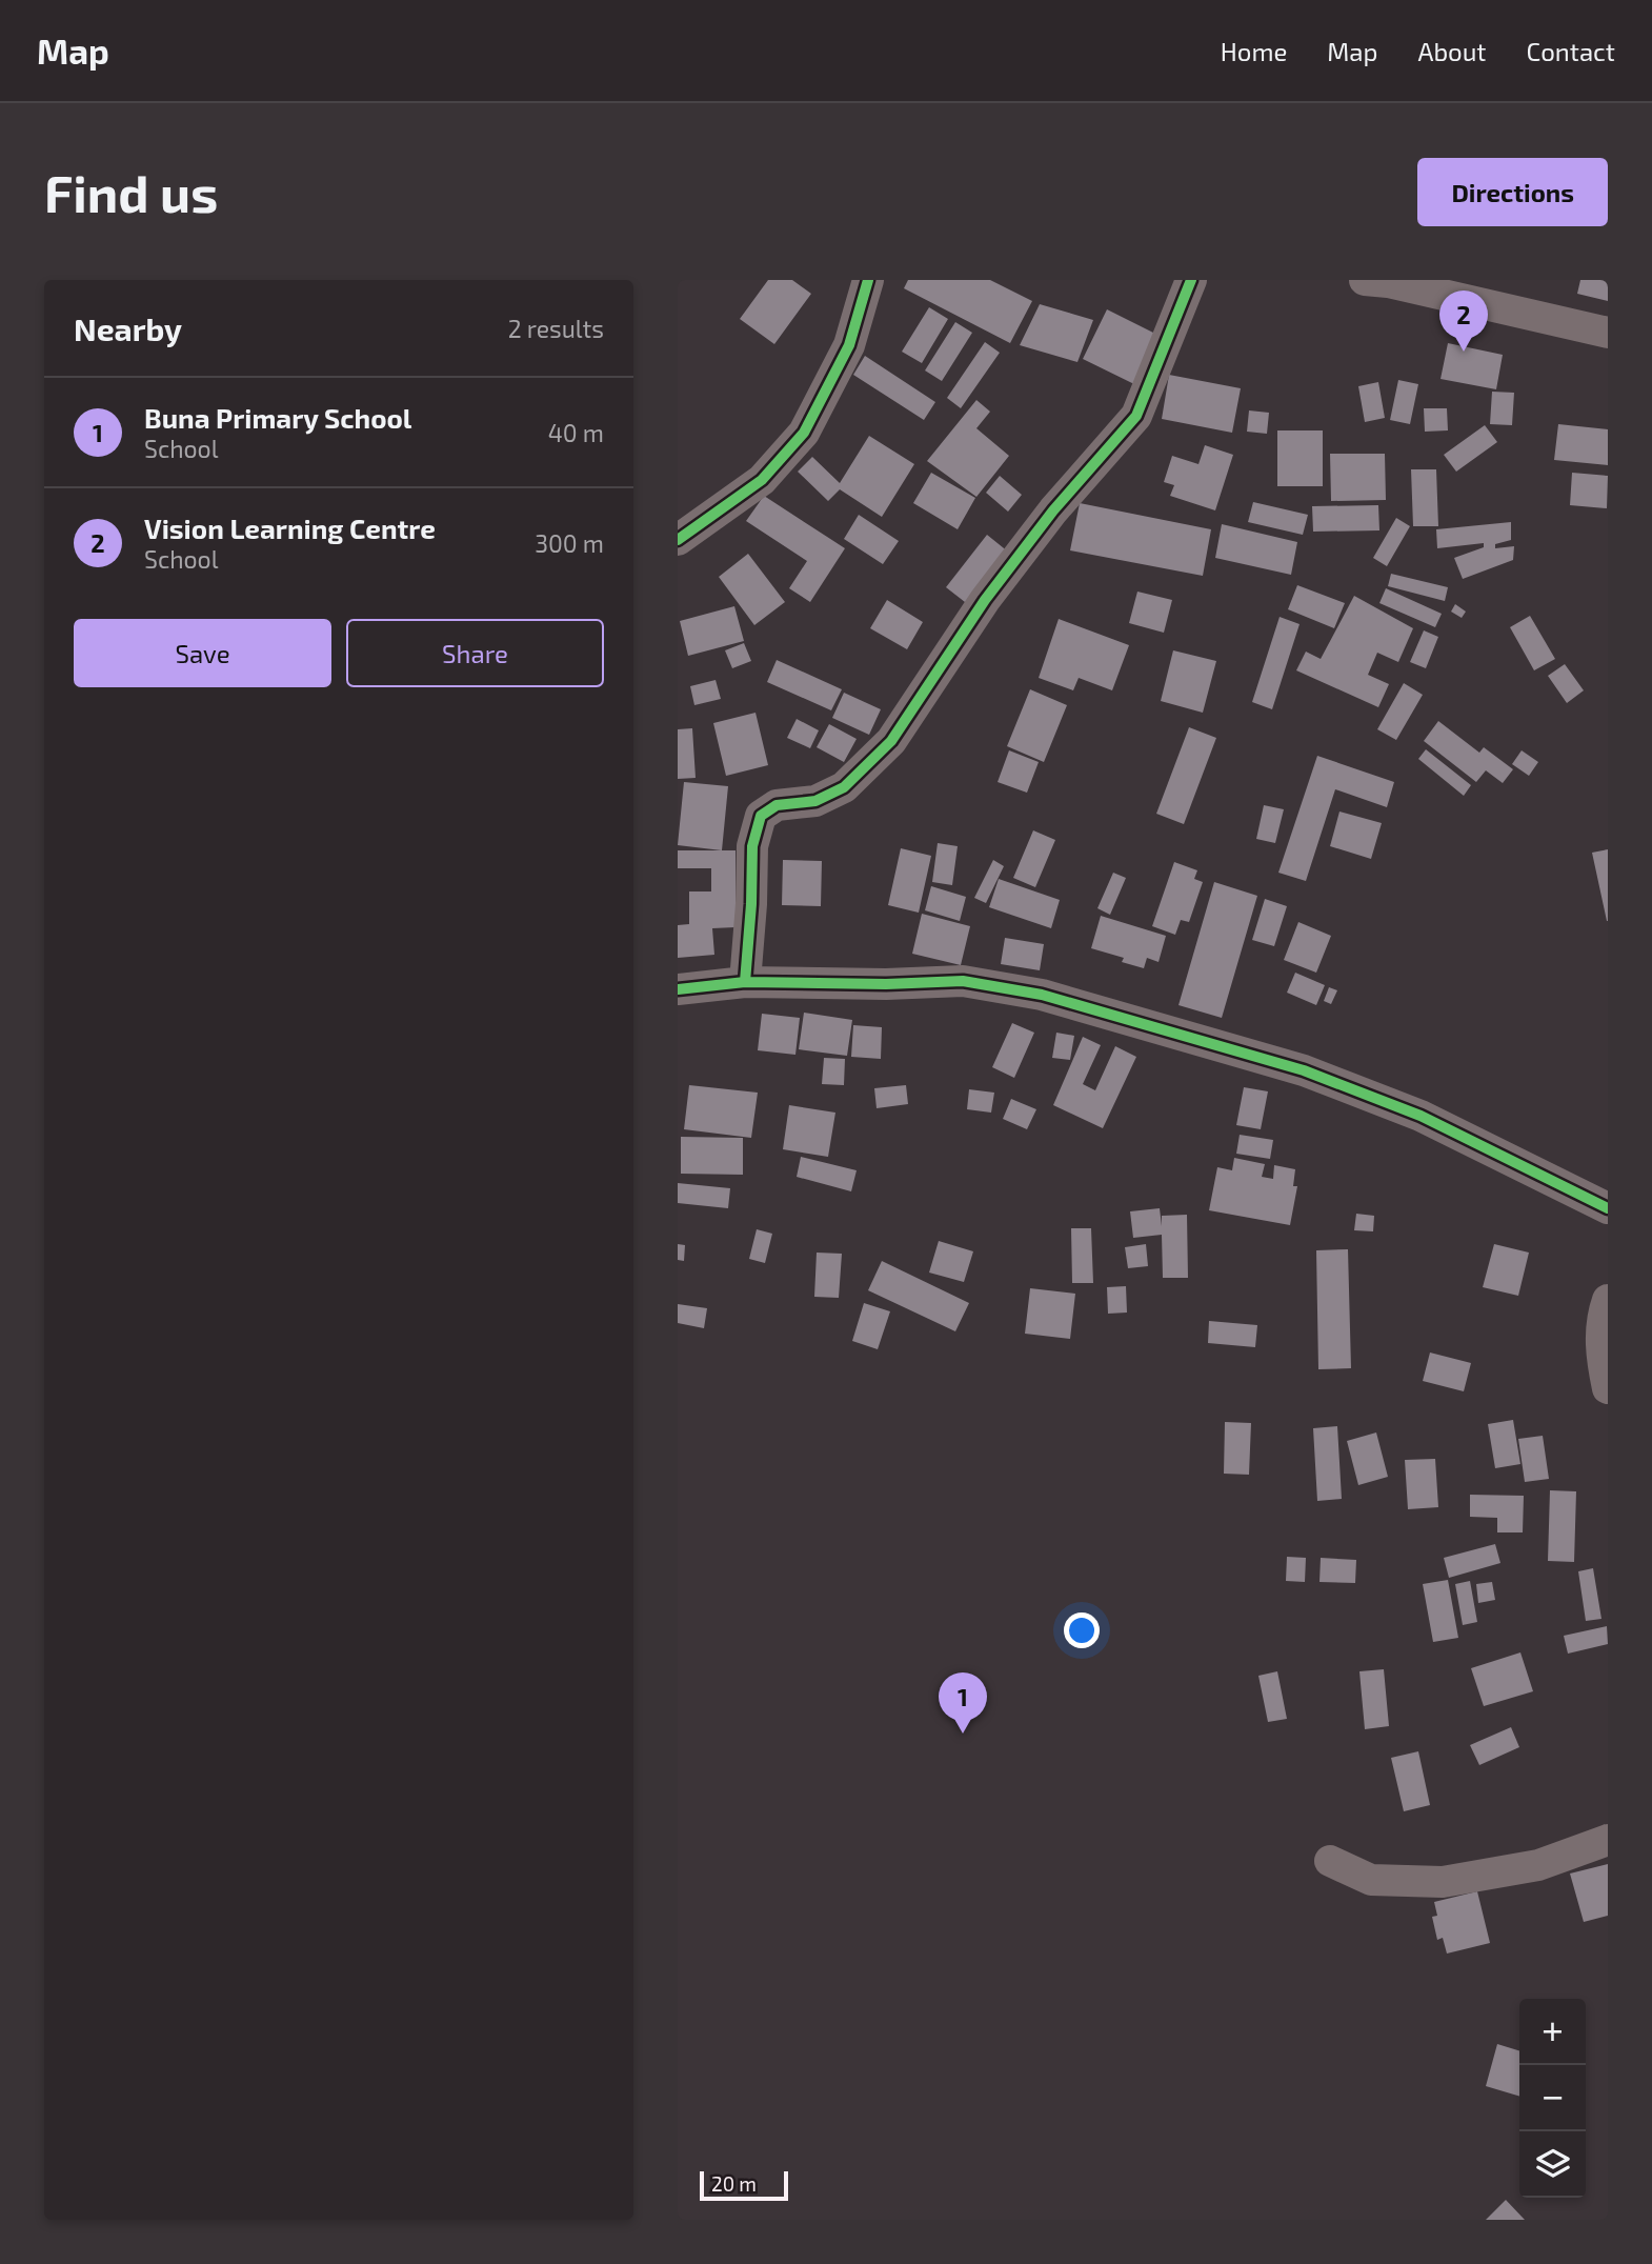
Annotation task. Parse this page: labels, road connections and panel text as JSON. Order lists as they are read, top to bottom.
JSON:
{
  "scale_bar": "20 m",
  "page": {
    "header": "Map",
    "nav": [
      "Home",
      "Map",
      "About",
      "Contact"
    ],
    "buttons": [
      "Directions",
      ["Save", "Share"]
    ],
    "title": "Find us",
    "heading": ["Nearby", "2 results"],
    "pins": ["2", "1"],
    "list": [
      {
        "mark": "1",
        "name": "Buna Primary School",
        "note": "School",
        "value": "40 m"
      },
      {
        "mark": "2",
        "name": "Vision Learning Centre",
        "note": "School",
        "value": "300 m"
      }
    ],
    "map_buttons": ["+", "−"],
    "scale": "20 m"
  }
}
